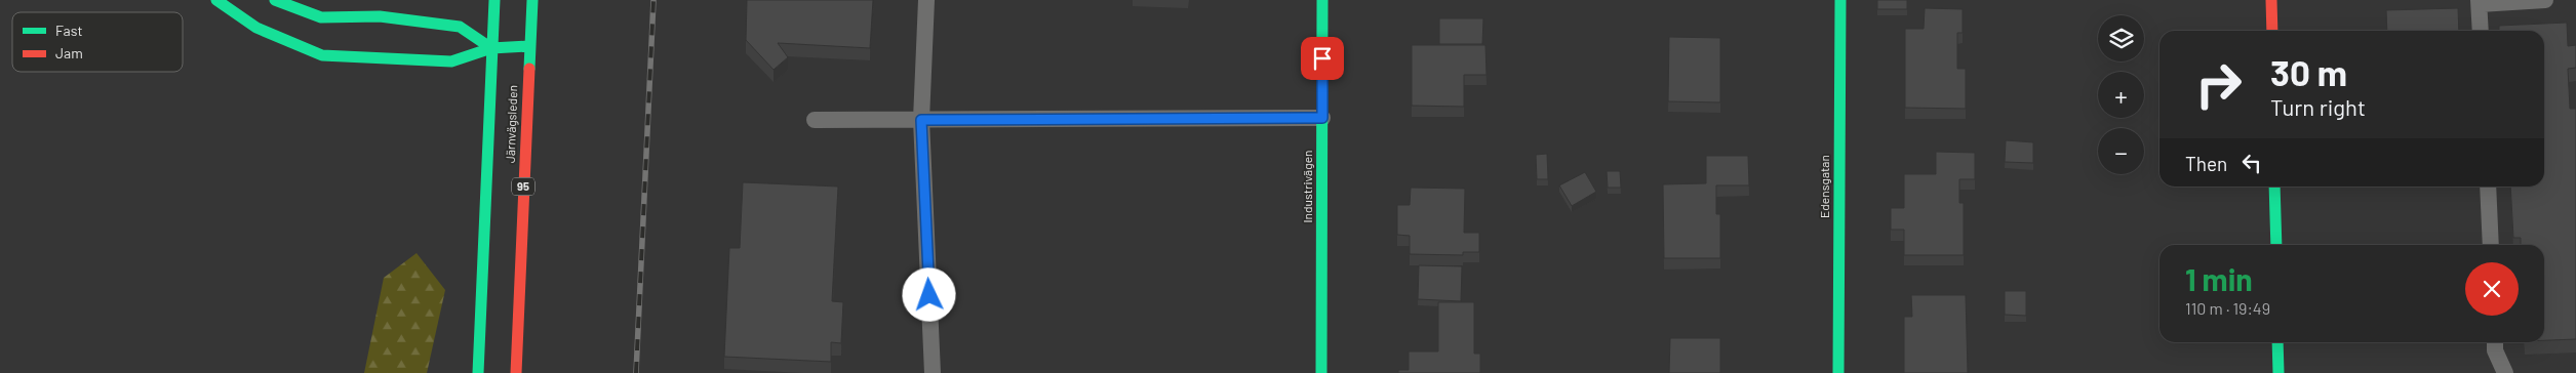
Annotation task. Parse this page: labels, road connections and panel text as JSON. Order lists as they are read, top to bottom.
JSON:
{
  "streets": {
    "main road": [
      "Järnvägsleden",
      "95",
      "Industrivägen",
      "Edensgatan"
    ]
  },
  "legend": ["Fast", "Jam"],
  "page": {
    "map_buttons": ["+", "−"],
    "turn": ["30 m", "Turn right"],
    "then": "Then",
    "heading": ["1 min", "110 m · 19:49"]
  }
}
